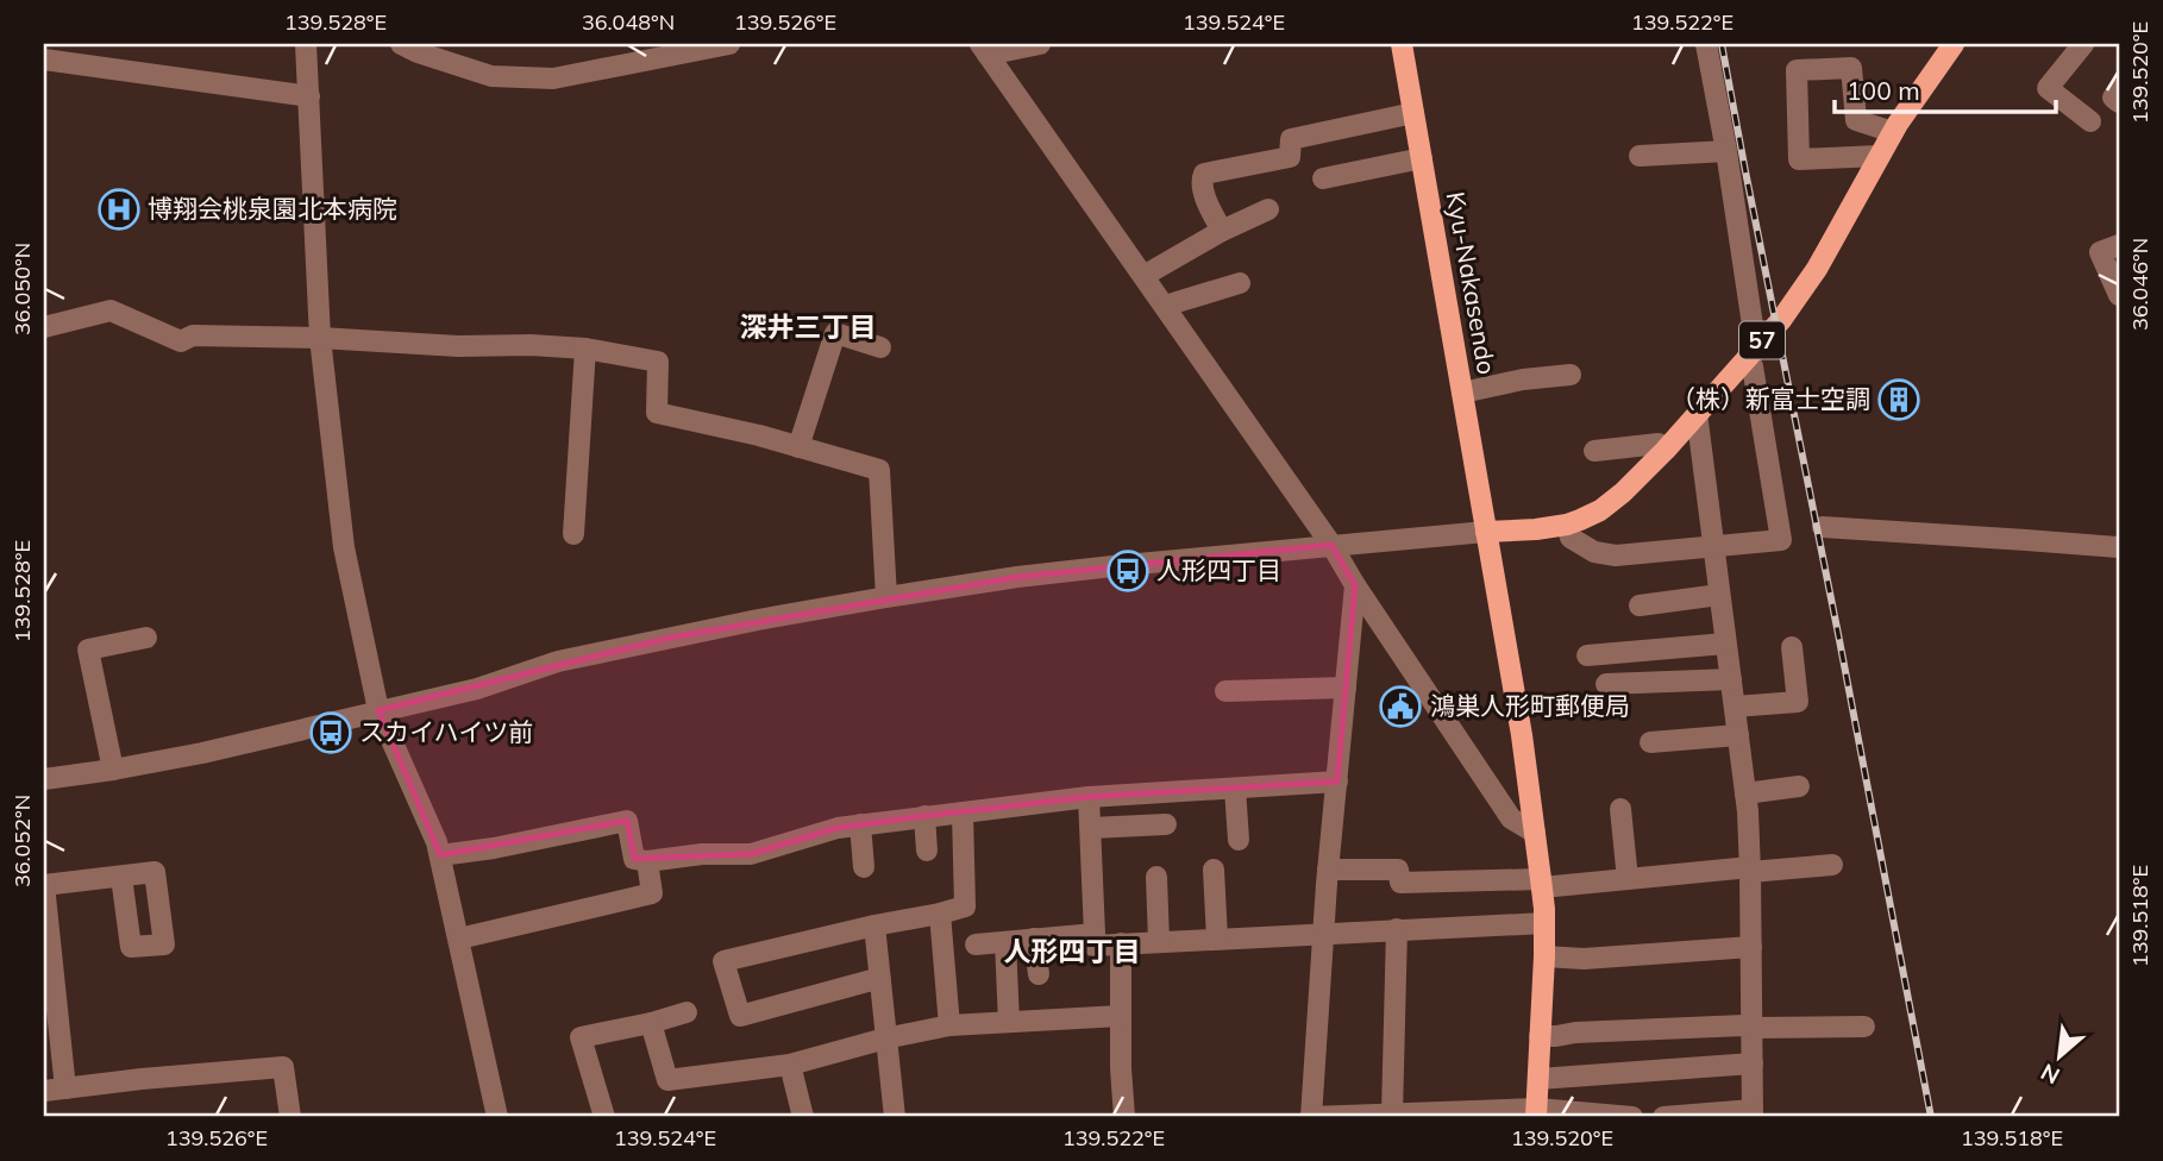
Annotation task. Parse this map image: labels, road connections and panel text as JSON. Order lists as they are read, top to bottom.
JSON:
{
  "streets": {
    "main road": ["Kyu-Nakasendo", "57"]
  },
  "crossings": [
    ["Kyu-Nakasendo", "57"]
  ],
  "districts": ["深井三丁目", "人形四丁目"],
  "places": {
    "hospital": ["博翔会桃泉園北本病院"],
    "building": ["（株）新富士空調"],
    "bus stop": ["人形四丁目", "スカイハイツ前"],
    "public building": ["鴻巣人形町郵便局"]
  },
  "scale_bar": "100 m",
  "north": "bottom left",
  "coordinates": [
    "139.528°E",
    "36.048°N",
    "139.526°E",
    "139.524°E",
    "139.522°E",
    "139.520°E",
    "36.046°N",
    "36.050°N",
    "36.052°N",
    "139.518°E"
  ]
}
